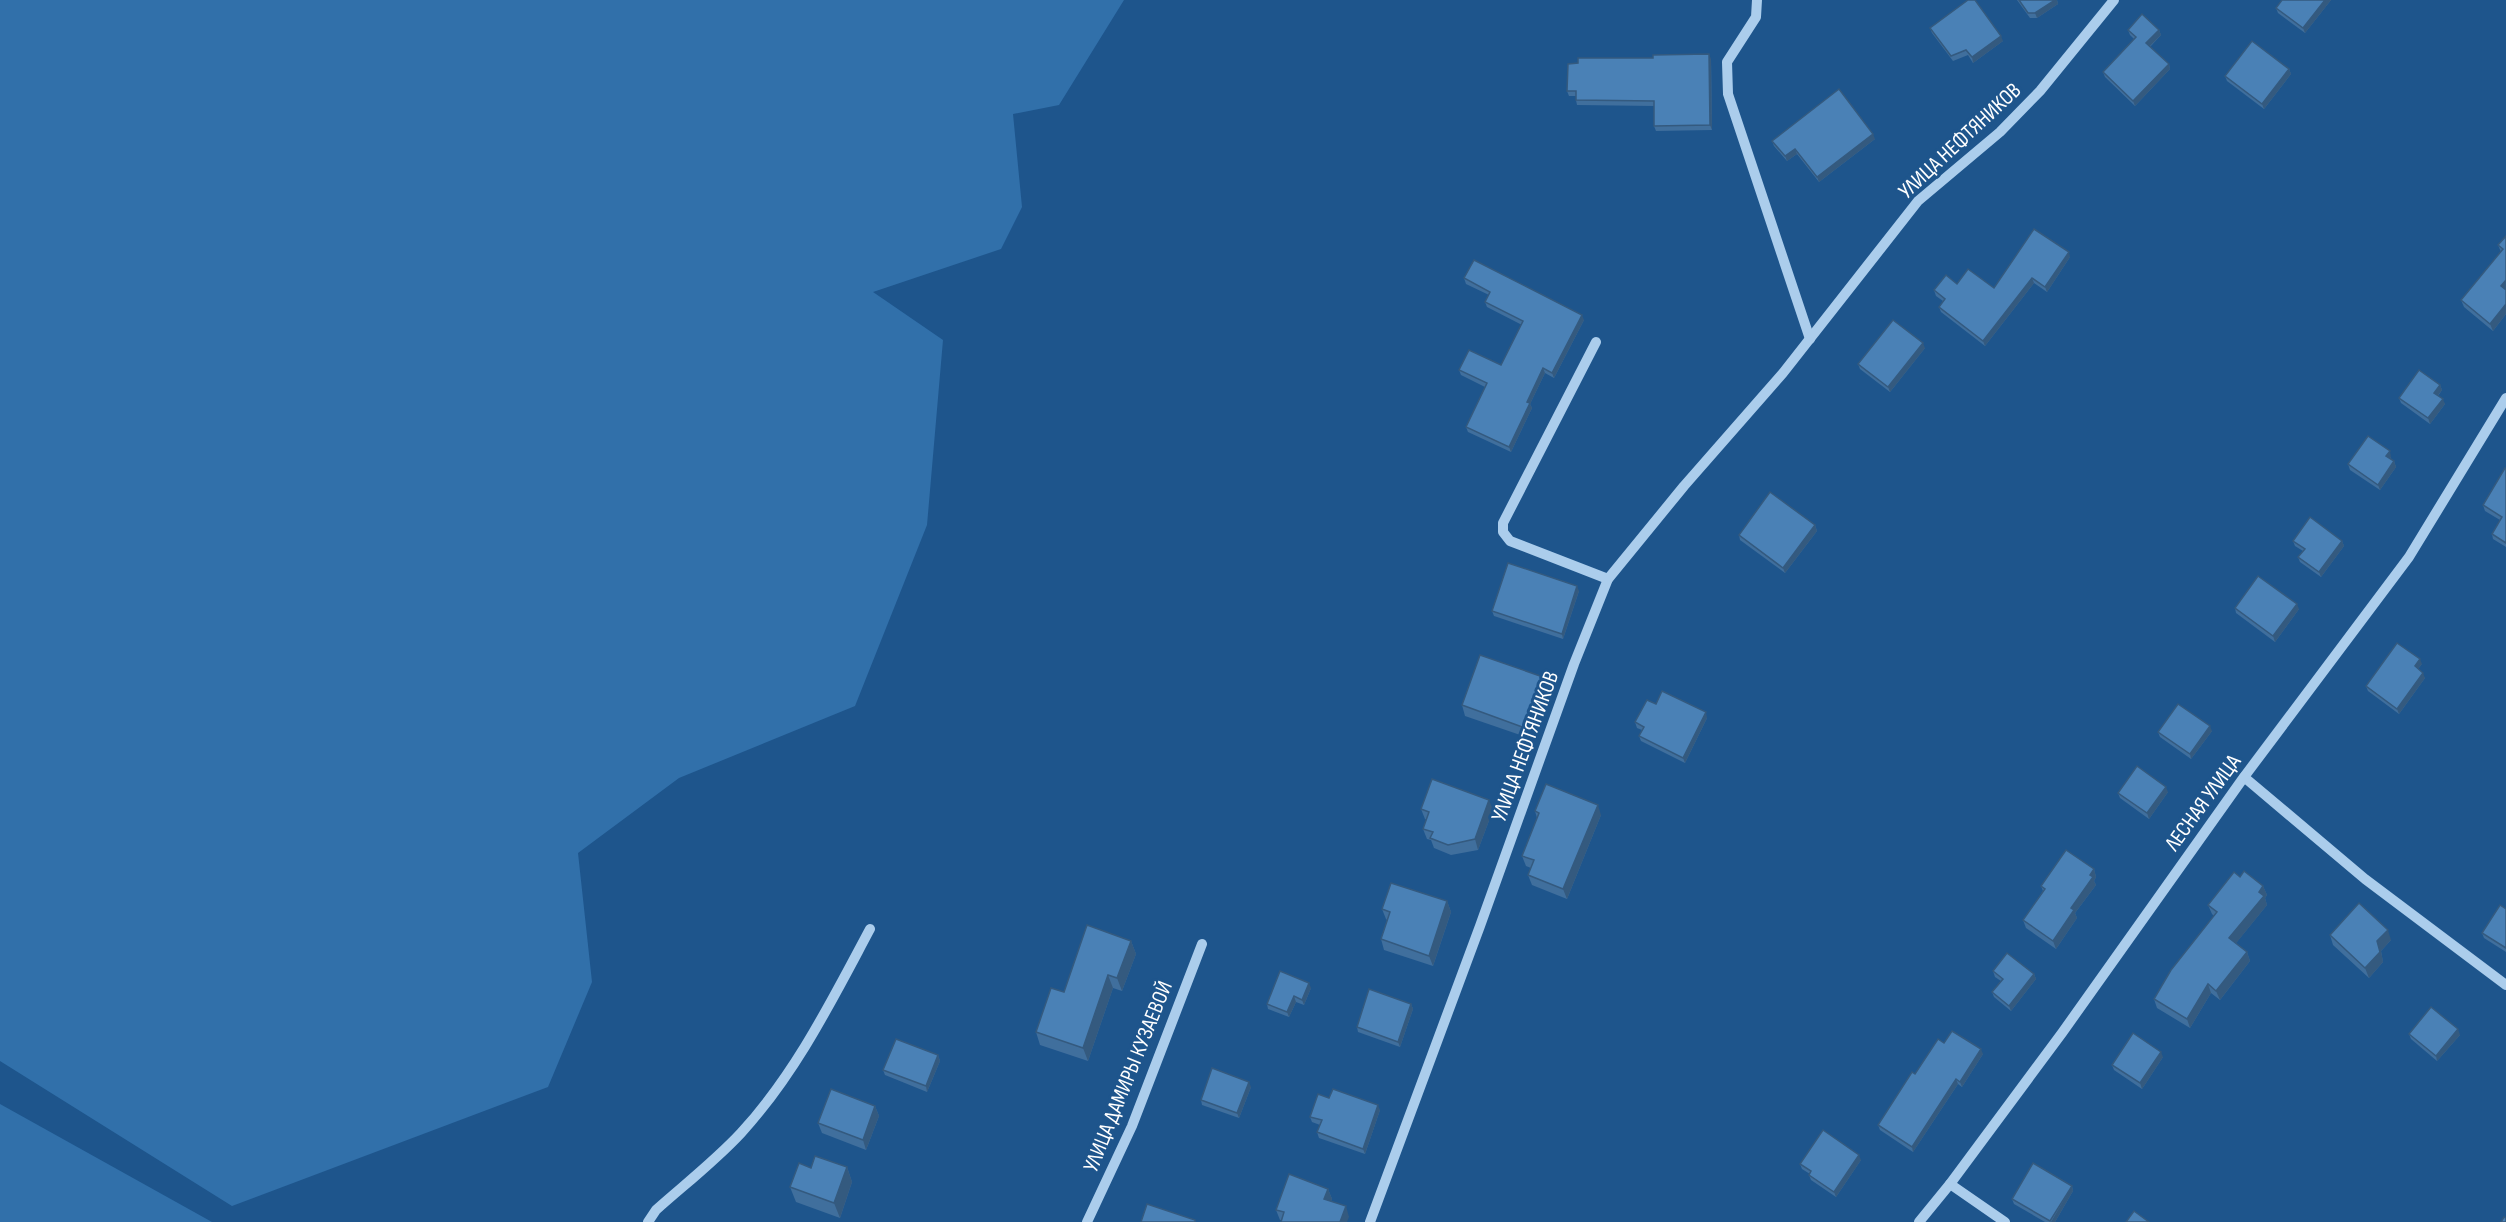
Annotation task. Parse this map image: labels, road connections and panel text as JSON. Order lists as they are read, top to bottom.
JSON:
{
  "streets": {
    "street": ["УЛИЦА НЕФТЯНИКОВ", "ЛЕСНАЯ УЛИЦА", "УЛИЦА ДАМИРЫ КУЗАЕВОЙ"]
  }
}
